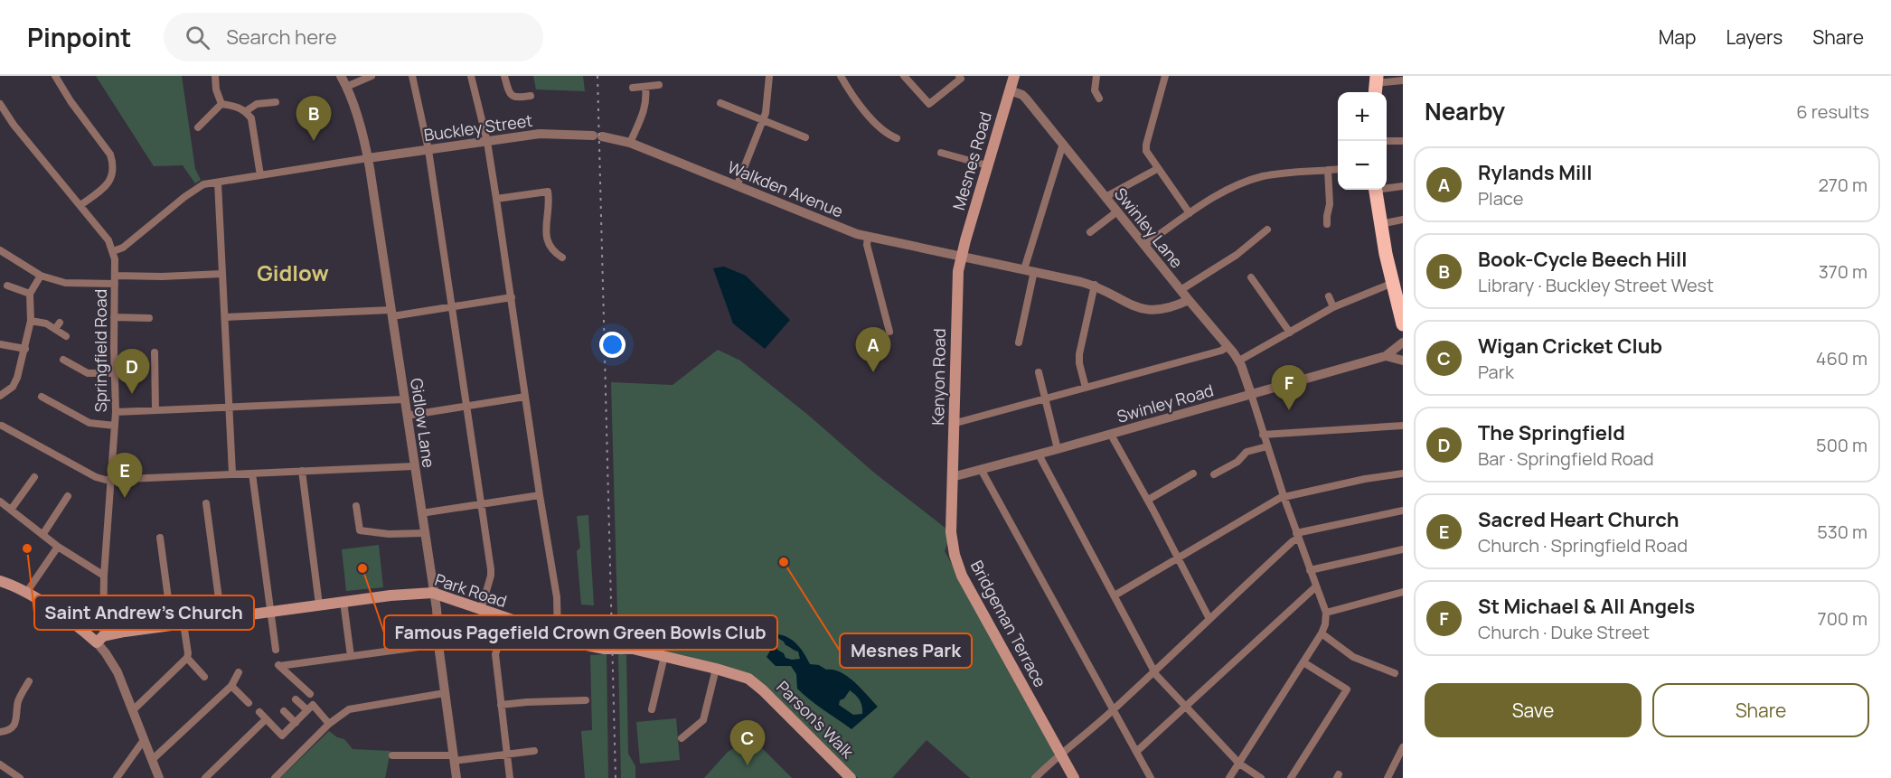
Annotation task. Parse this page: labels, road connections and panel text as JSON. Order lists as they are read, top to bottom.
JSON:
{
  "streets": {
    "main road": [
      "Mesnes Road",
      "Kenyon Road",
      "Park Road",
      "Bridgeman Terrace",
      "Parson's Walk"
    ],
    "street": [
      "Buckley Street",
      "Walkden Avenue",
      "Swinley Lane",
      "Springfield Road",
      "Swinley Road",
      "Gidlow Lane"
    ]
  },
  "crossings": [
    ["Buckley Street", "Walkden Avenue"],
    ["Buckley Street", "Gidlow Lane"],
    ["Mesnes Road", "Walkden Avenue"],
    ["Mesnes Road", "Swinley Lane"],
    ["Mesnes Road", "Kenyon Road"],
    ["Walkden Avenue", "Swinley Lane"],
    ["Walkden Avenue", "Kenyon Road"],
    ["Swinley Lane", "Swinley Road"],
    ["Springfield Road", "Park Road"],
    ["Kenyon Road", "Swinley Road"],
    ["Kenyon Road", "Bridgeman Terrace"],
    ["Gidlow Lane", "Park Road"],
    ["Park Road", "Parson's Walk"]
  ],
  "districts": ["Gidlow"],
  "places": ["Saint Andrew's Church", "Mesnes Park", "Famous Pagefield Crown Green Bowls Club"],
  "page": {
    "header": "Pinpoint",
    "search": "Search here",
    "nav": ["Map", "Layers", "Share"],
    "heading": ["Nearby", "6 results"],
    "map_buttons": ["+", "−"],
    "pins": [
      "B",
      "A",
      "D",
      "F",
      "E",
      "C"
    ],
    "list": [
      {
        "mark": "A",
        "name": "Rylands Mill",
        "note": "Place",
        "value": "270 m"
      },
      {
        "mark": "B",
        "name": "Book-Cycle Beech Hill",
        "note": "Library · Buckley Street West",
        "value": "370 m"
      },
      {
        "mark": "C",
        "name": "Wigan Cricket Club",
        "note": "Park",
        "value": "460 m"
      },
      {
        "mark": "D",
        "name": "The Springfield",
        "note": "Bar · Springfield Road",
        "value": "500 m"
      },
      {
        "mark": "E",
        "name": "Sacred Heart Church",
        "note": "Church · Springfield Road",
        "value": "530 m"
      },
      {
        "mark": "F",
        "name": "St Michael & All Angels",
        "note": "Church · Duke Street",
        "value": "700 m"
      }
    ],
    "buttons": ["Save", "Share"]
  }
}
